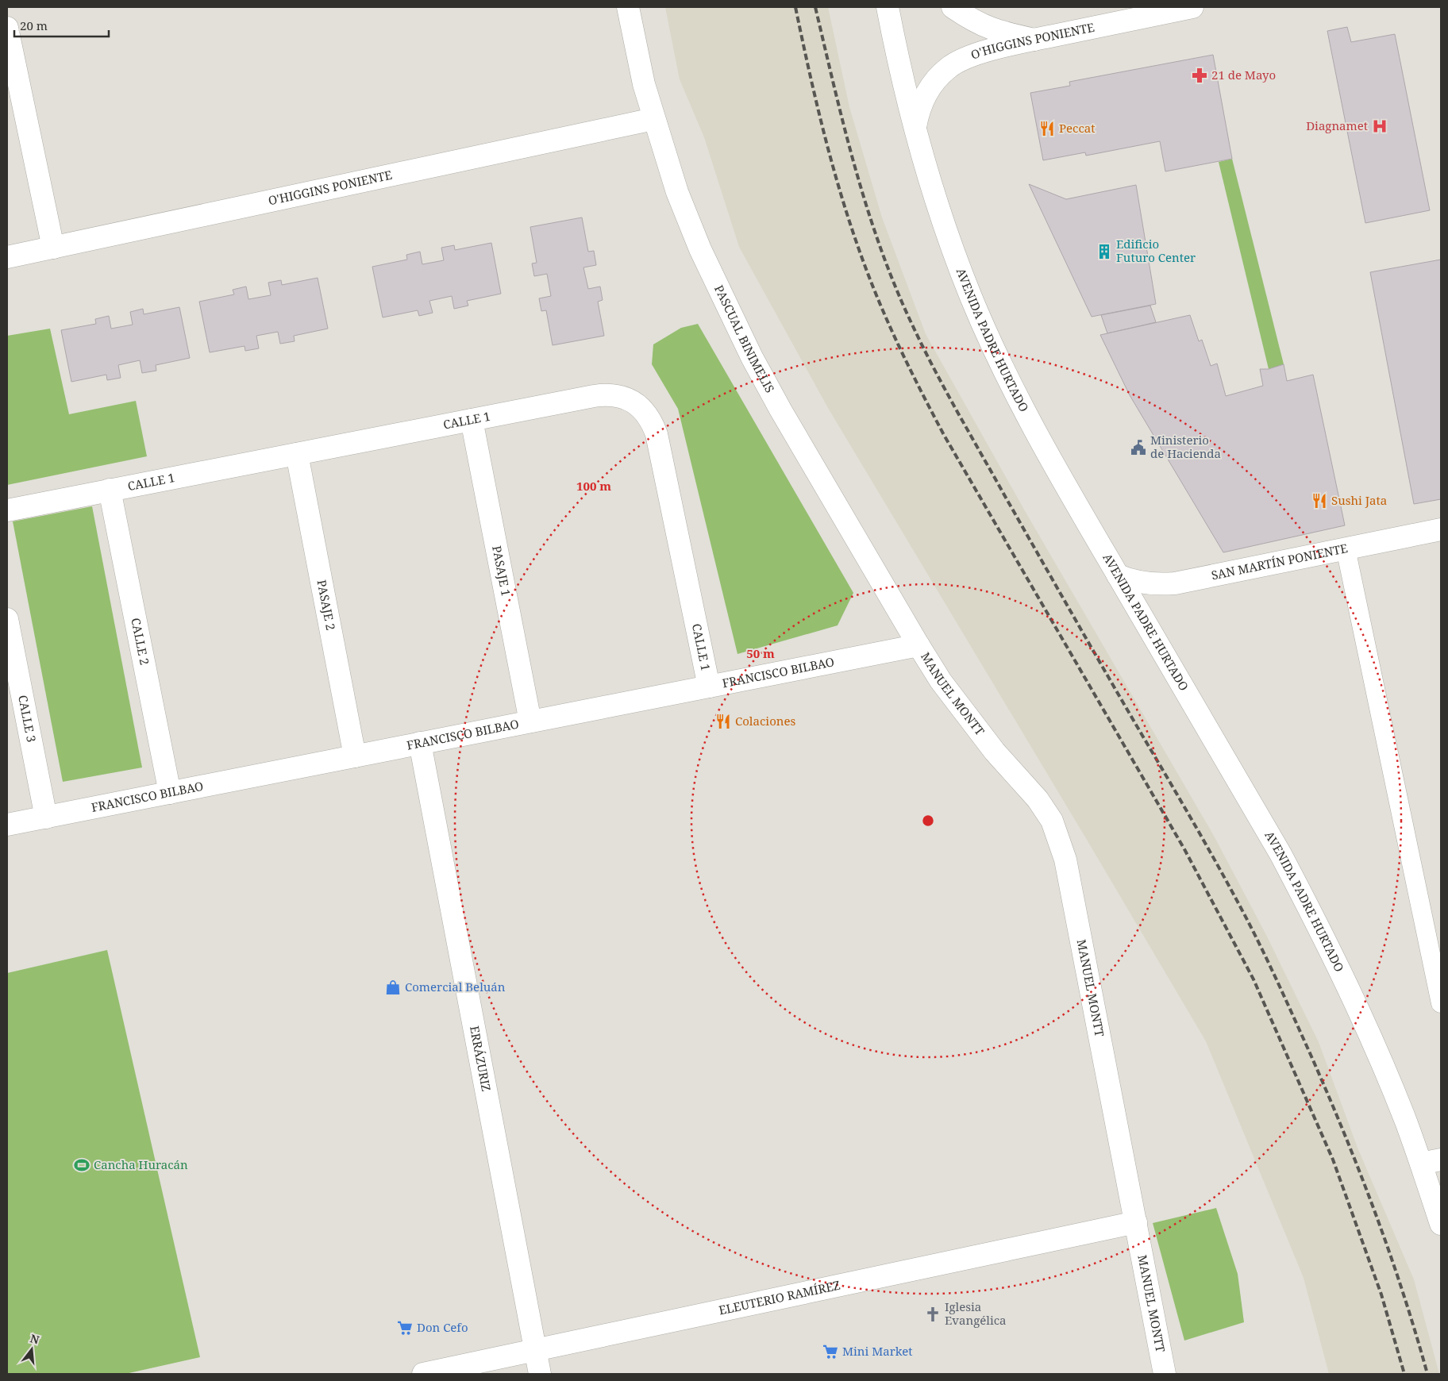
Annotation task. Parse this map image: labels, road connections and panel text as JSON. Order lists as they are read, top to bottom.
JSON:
{
  "streets": {
    "street": [
      "O'HIGGINS PONIENTE",
      "PASCUAL BINIMELIS",
      "AVENIDA PADRE HURTADO",
      "CALLE 1",
      "SAN MARTÍN PONIENTE",
      "PASAJE 1",
      "PASAJE 2",
      "CALLE 2",
      "FRANCISCO BILBAO",
      "MANUEL MONTT",
      "CALLE 3",
      "ERRÁZURIZ",
      "ELEUTERIO RAMÍREZ"
    ]
  },
  "crossings": [
    ["O'HIGGINS PONIENTE", "PASCUAL BINIMELIS"],
    ["O'HIGGINS PONIENTE", "AVENIDA PADRE HURTADO"],
    ["PASCUAL BINIMELIS", "FRANCISCO BILBAO"],
    ["PASCUAL BINIMELIS", "MANUEL MONTT"],
    ["AVENIDA PADRE HURTADO", "SAN MARTÍN PONIENTE"],
    ["CALLE 1", "PASAJE 1"],
    ["CALLE 1", "PASAJE 2"],
    ["CALLE 1", "CALLE 2"],
    ["CALLE 1", "FRANCISCO BILBAO"],
    ["PASAJE 1", "FRANCISCO BILBAO"],
    ["PASAJE 2", "FRANCISCO BILBAO"],
    ["CALLE 2", "FRANCISCO BILBAO"],
    ["FRANCISCO BILBAO", "MANUEL MONTT"],
    ["FRANCISCO BILBAO", "CALLE 3"],
    ["FRANCISCO BILBAO", "ERRÁZURIZ"],
    ["MANUEL MONTT", "ELEUTERIO RAMÍREZ"],
    ["ERRÁZURIZ", "ELEUTERIO RAMÍREZ"]
  ],
  "places": {
    "pharmacy": ["21 de Mayo"],
    "hospital": ["Diagnamet"],
    "restaurant": ["Peccat", "Sushi Jata", "Colaciones"],
    "building": ["Edificio Futuro Center"],
    "public building": ["Ministerio de Hacienda"],
    "shop": ["Comercial Beluán"],
    "sports": ["Cancha Huracán"],
    "church": ["Iglesia Evangélica"],
    "supermarket": ["Don Cefo", "Mini Market"]
  },
  "scale_bar": "20 m",
  "north": "top",
  "rings": ["100 m", "50 m"]
}
